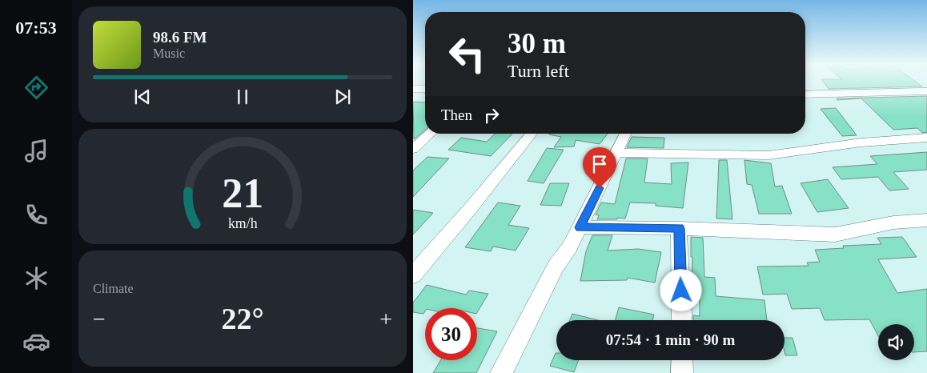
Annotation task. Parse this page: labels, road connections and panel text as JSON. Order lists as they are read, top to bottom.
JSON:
{
  "page": {
    "tabs": "07:53",
    "turn": ["30 m", "Turn left"],
    "song": ["98.6 FM", "Music"],
    "then": "Then",
    "tile": "Climate",
    "heat": ["−", "22°", "+"],
    "limit": "30",
    "trip": "07:54 · 1 min · 90 m",
    "gauge": ["21", "km/h"]
  }
}
